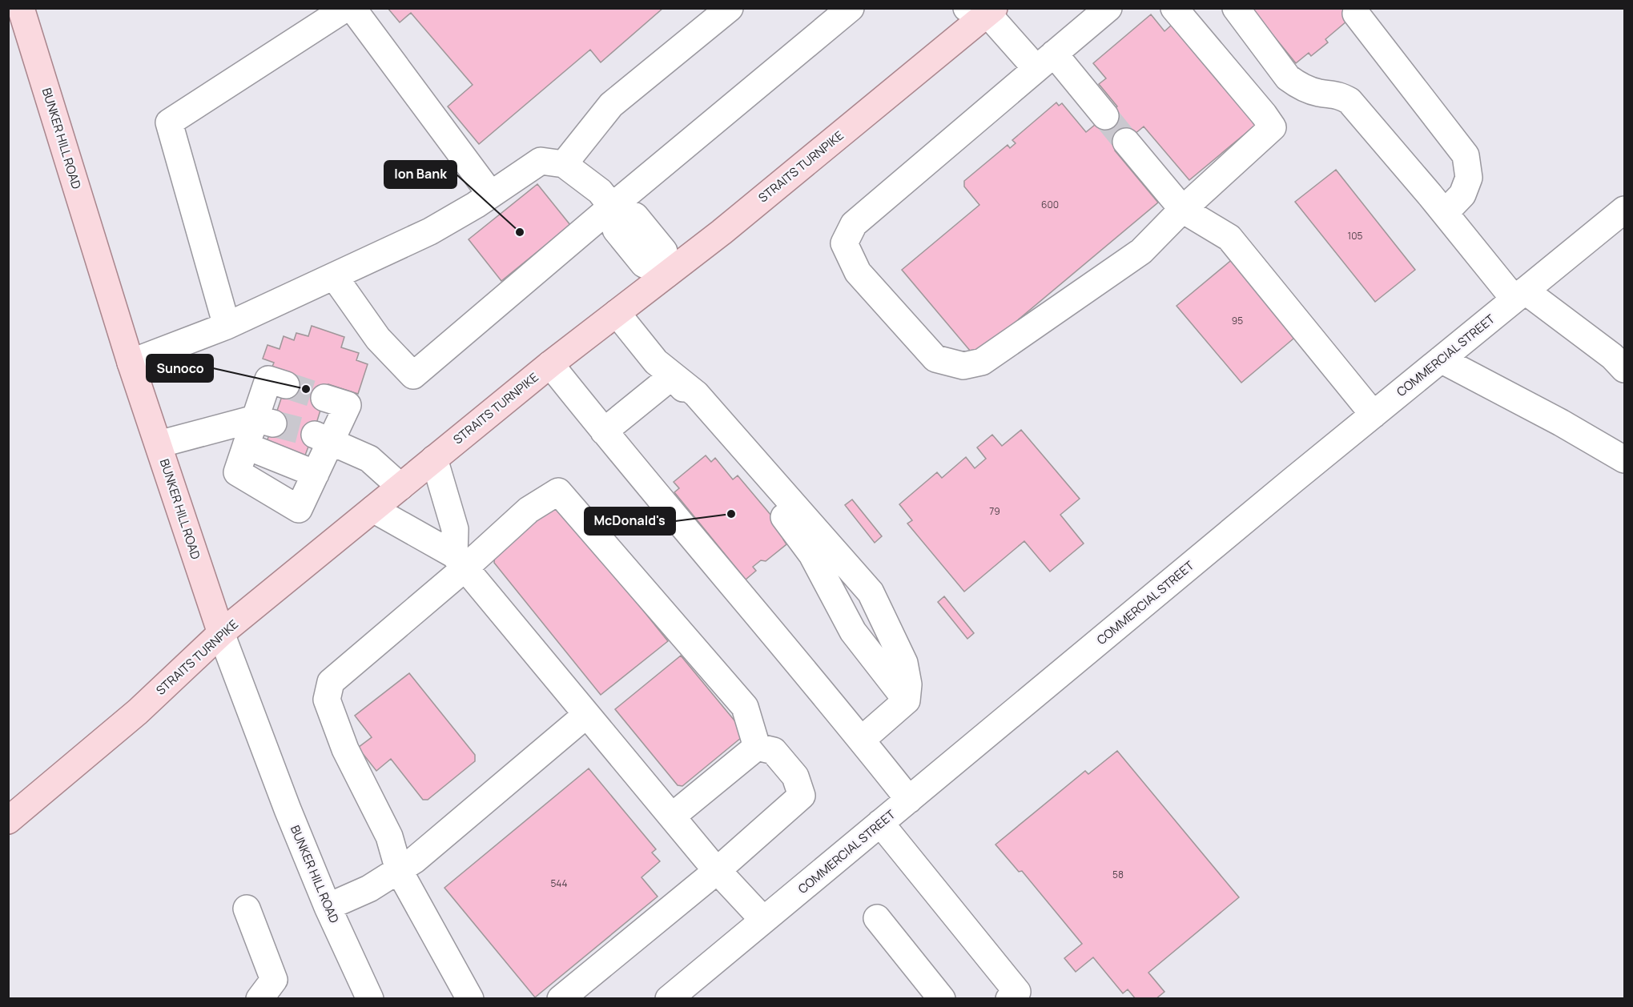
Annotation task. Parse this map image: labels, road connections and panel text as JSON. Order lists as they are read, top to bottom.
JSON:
{
  "streets": {
    "main road": ["BUNKER HILL ROAD", "STRAITS TURNPIKE"],
    "street": ["COMMERCIAL STREET"]
  },
  "crossings": [
    ["BUNKER HILL ROAD", "STRAITS TURNPIKE"]
  ],
  "places": ["Ion Bank", "Sunoco", "McDonald's"],
  "house_numbers": [
    "600",
    "105",
    "95",
    "79",
    "58",
    "544"
  ]
}
